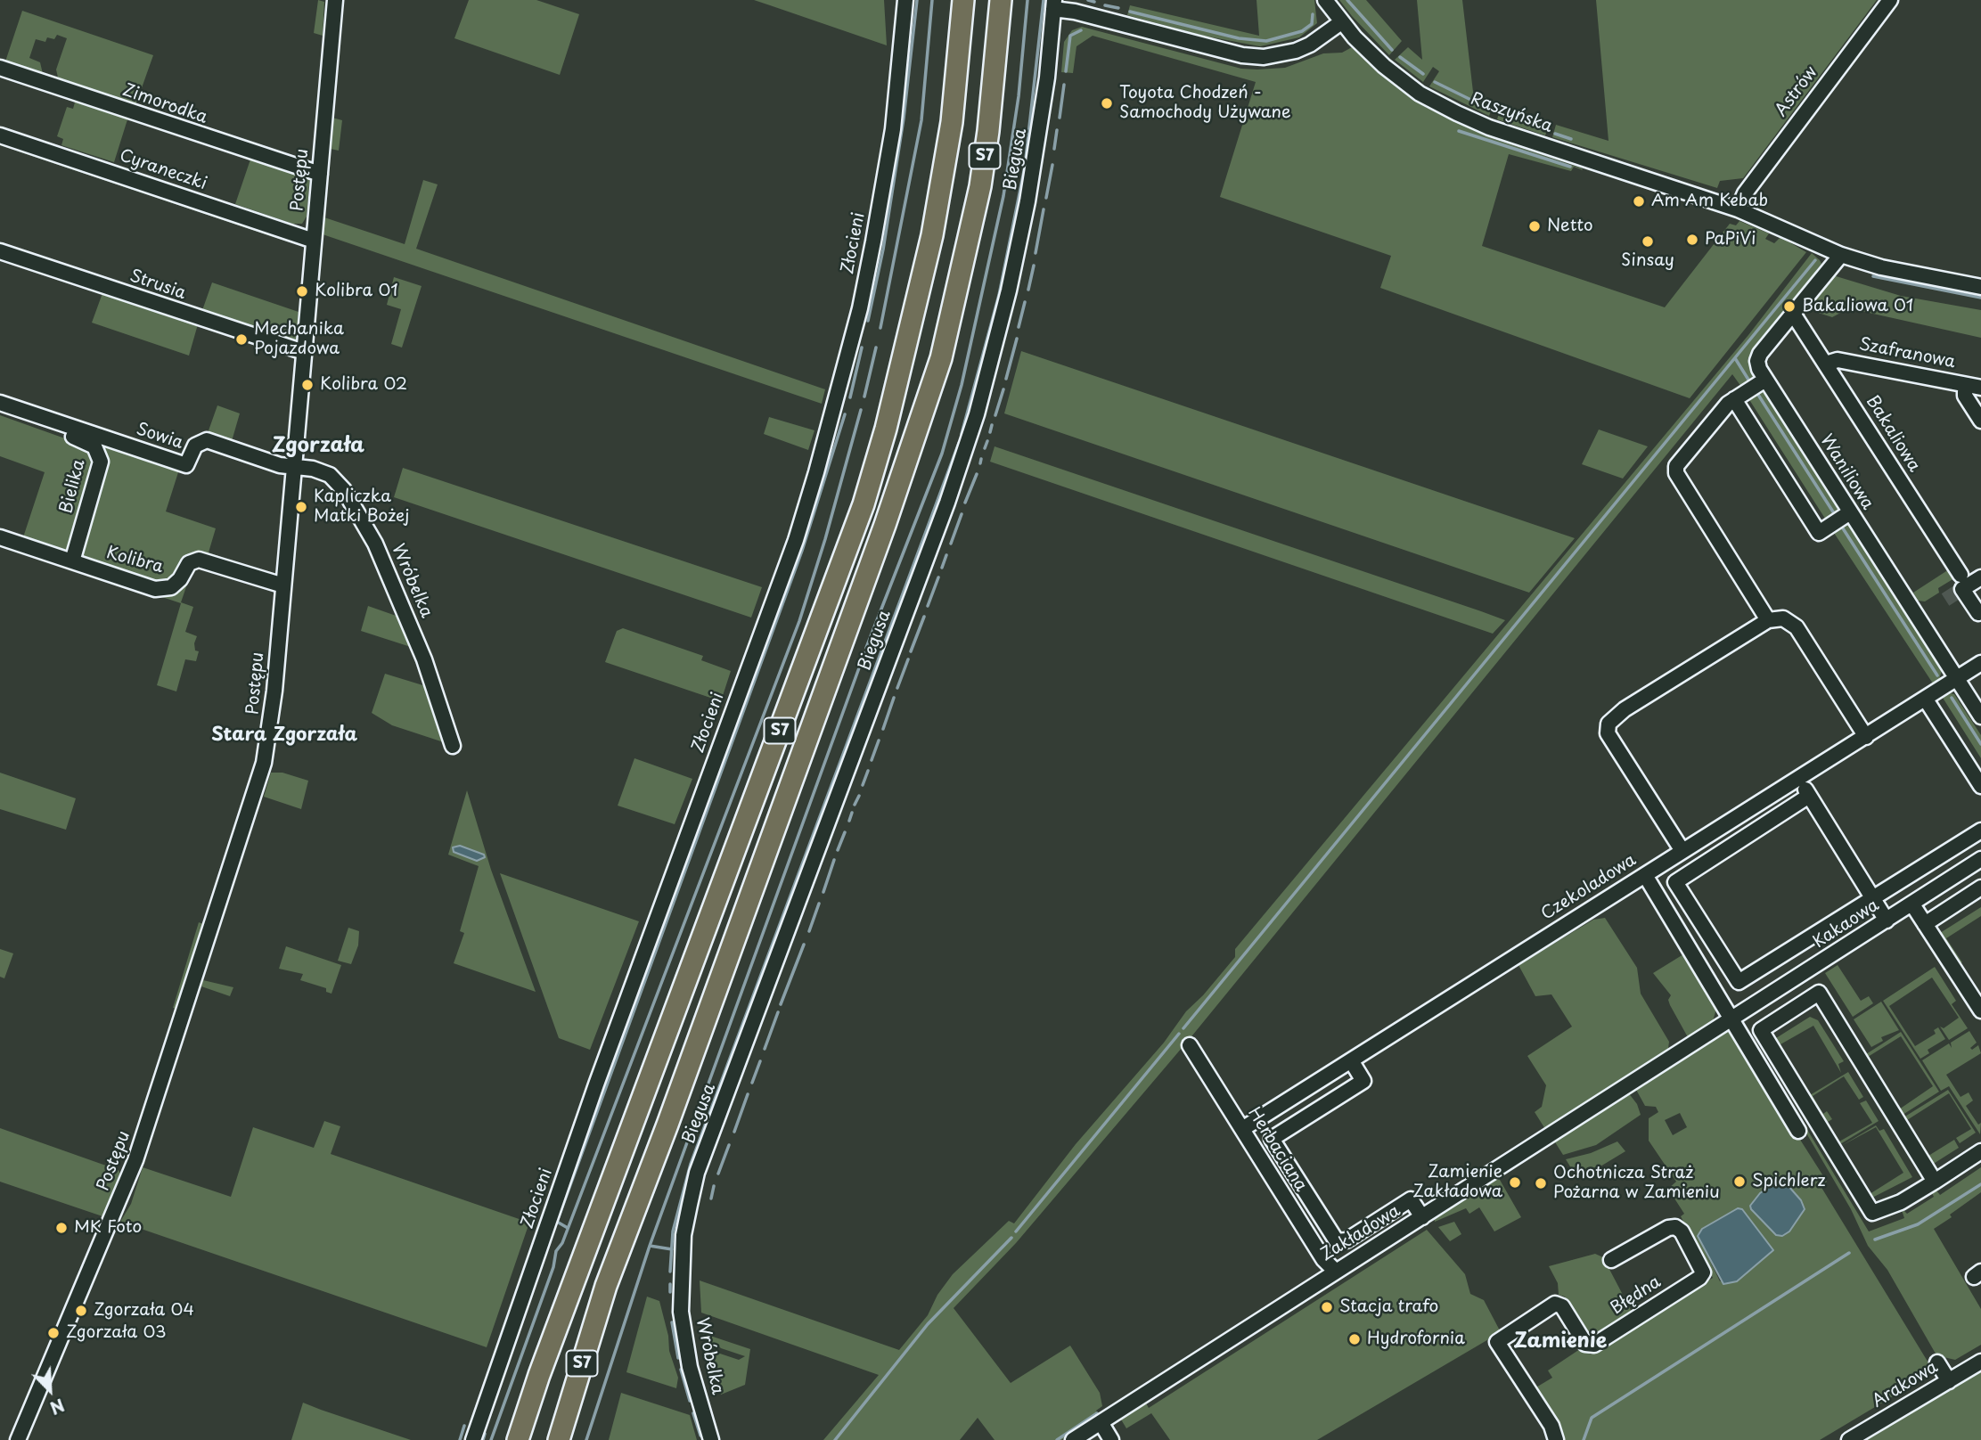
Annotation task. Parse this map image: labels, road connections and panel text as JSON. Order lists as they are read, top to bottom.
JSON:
{
  "streets": {
    "highway": ["S7"],
    "street": [
      "Astrów",
      "Zimorodka",
      "Raszyńska",
      "Biegusa",
      "Cyraneczki",
      "Postępu",
      "Złocieni",
      "Strusia",
      "Szafranowa",
      "Bakaliowa",
      "Sowia",
      "Waniliowa",
      "Bielika",
      "Kolibra",
      "Wróbelka",
      "Czekoladowa",
      "Kakaowa",
      "Herbaciana",
      "Zakładowa",
      "Błędna",
      "Arakowa"
    ]
  },
  "crossings": [
    ["Astrów", "Raszyńska"],
    ["Zimorodka", "Postępu"],
    ["Raszyńska", "Waniliowa"],
    ["Biegusa", "Wróbelka"],
    ["Cyraneczki", "Postępu"],
    ["Postępu", "Strusia"],
    ["Postępu", "Sowia"],
    ["Postępu", "Kolibra"],
    ["Postępu", "Wróbelka"],
    ["Szafranowa", "Bakaliowa"],
    ["Bakaliowa", "Waniliowa"],
    ["Sowia", "Wróbelka"],
    ["Waniliowa", "Czekoladowa"],
    ["Bielika", "Kolibra"],
    ["Czekoladowa", "Herbaciana"],
    ["Kakaowa", "Zakładowa"],
    ["Herbaciana", "Zakładowa"]
  ],
  "districts": ["Zgorzała", "Stara Zgorzała", "Zamienie"],
  "places": [
    "Toyota Chodzeń - Samochody Używane",
    "Am Am Kebab",
    "Netto",
    "PaPiVi",
    "Sinsay",
    "Kolibra 01",
    "Bakaliowa 01",
    "Mechanika Pojazdowa",
    "Kolibra 02",
    "Kapliczka Matki Bożej",
    "Spichlerz",
    "Zamienie Zakładowa",
    "Ochotnicza Straż Pożarna w Zamieniu",
    "MK Foto",
    "Stacja trafo",
    "Zgorzała 04",
    "Zgorzała 03",
    "Hydrofornia"
  ],
  "north": "bottom right"
}
